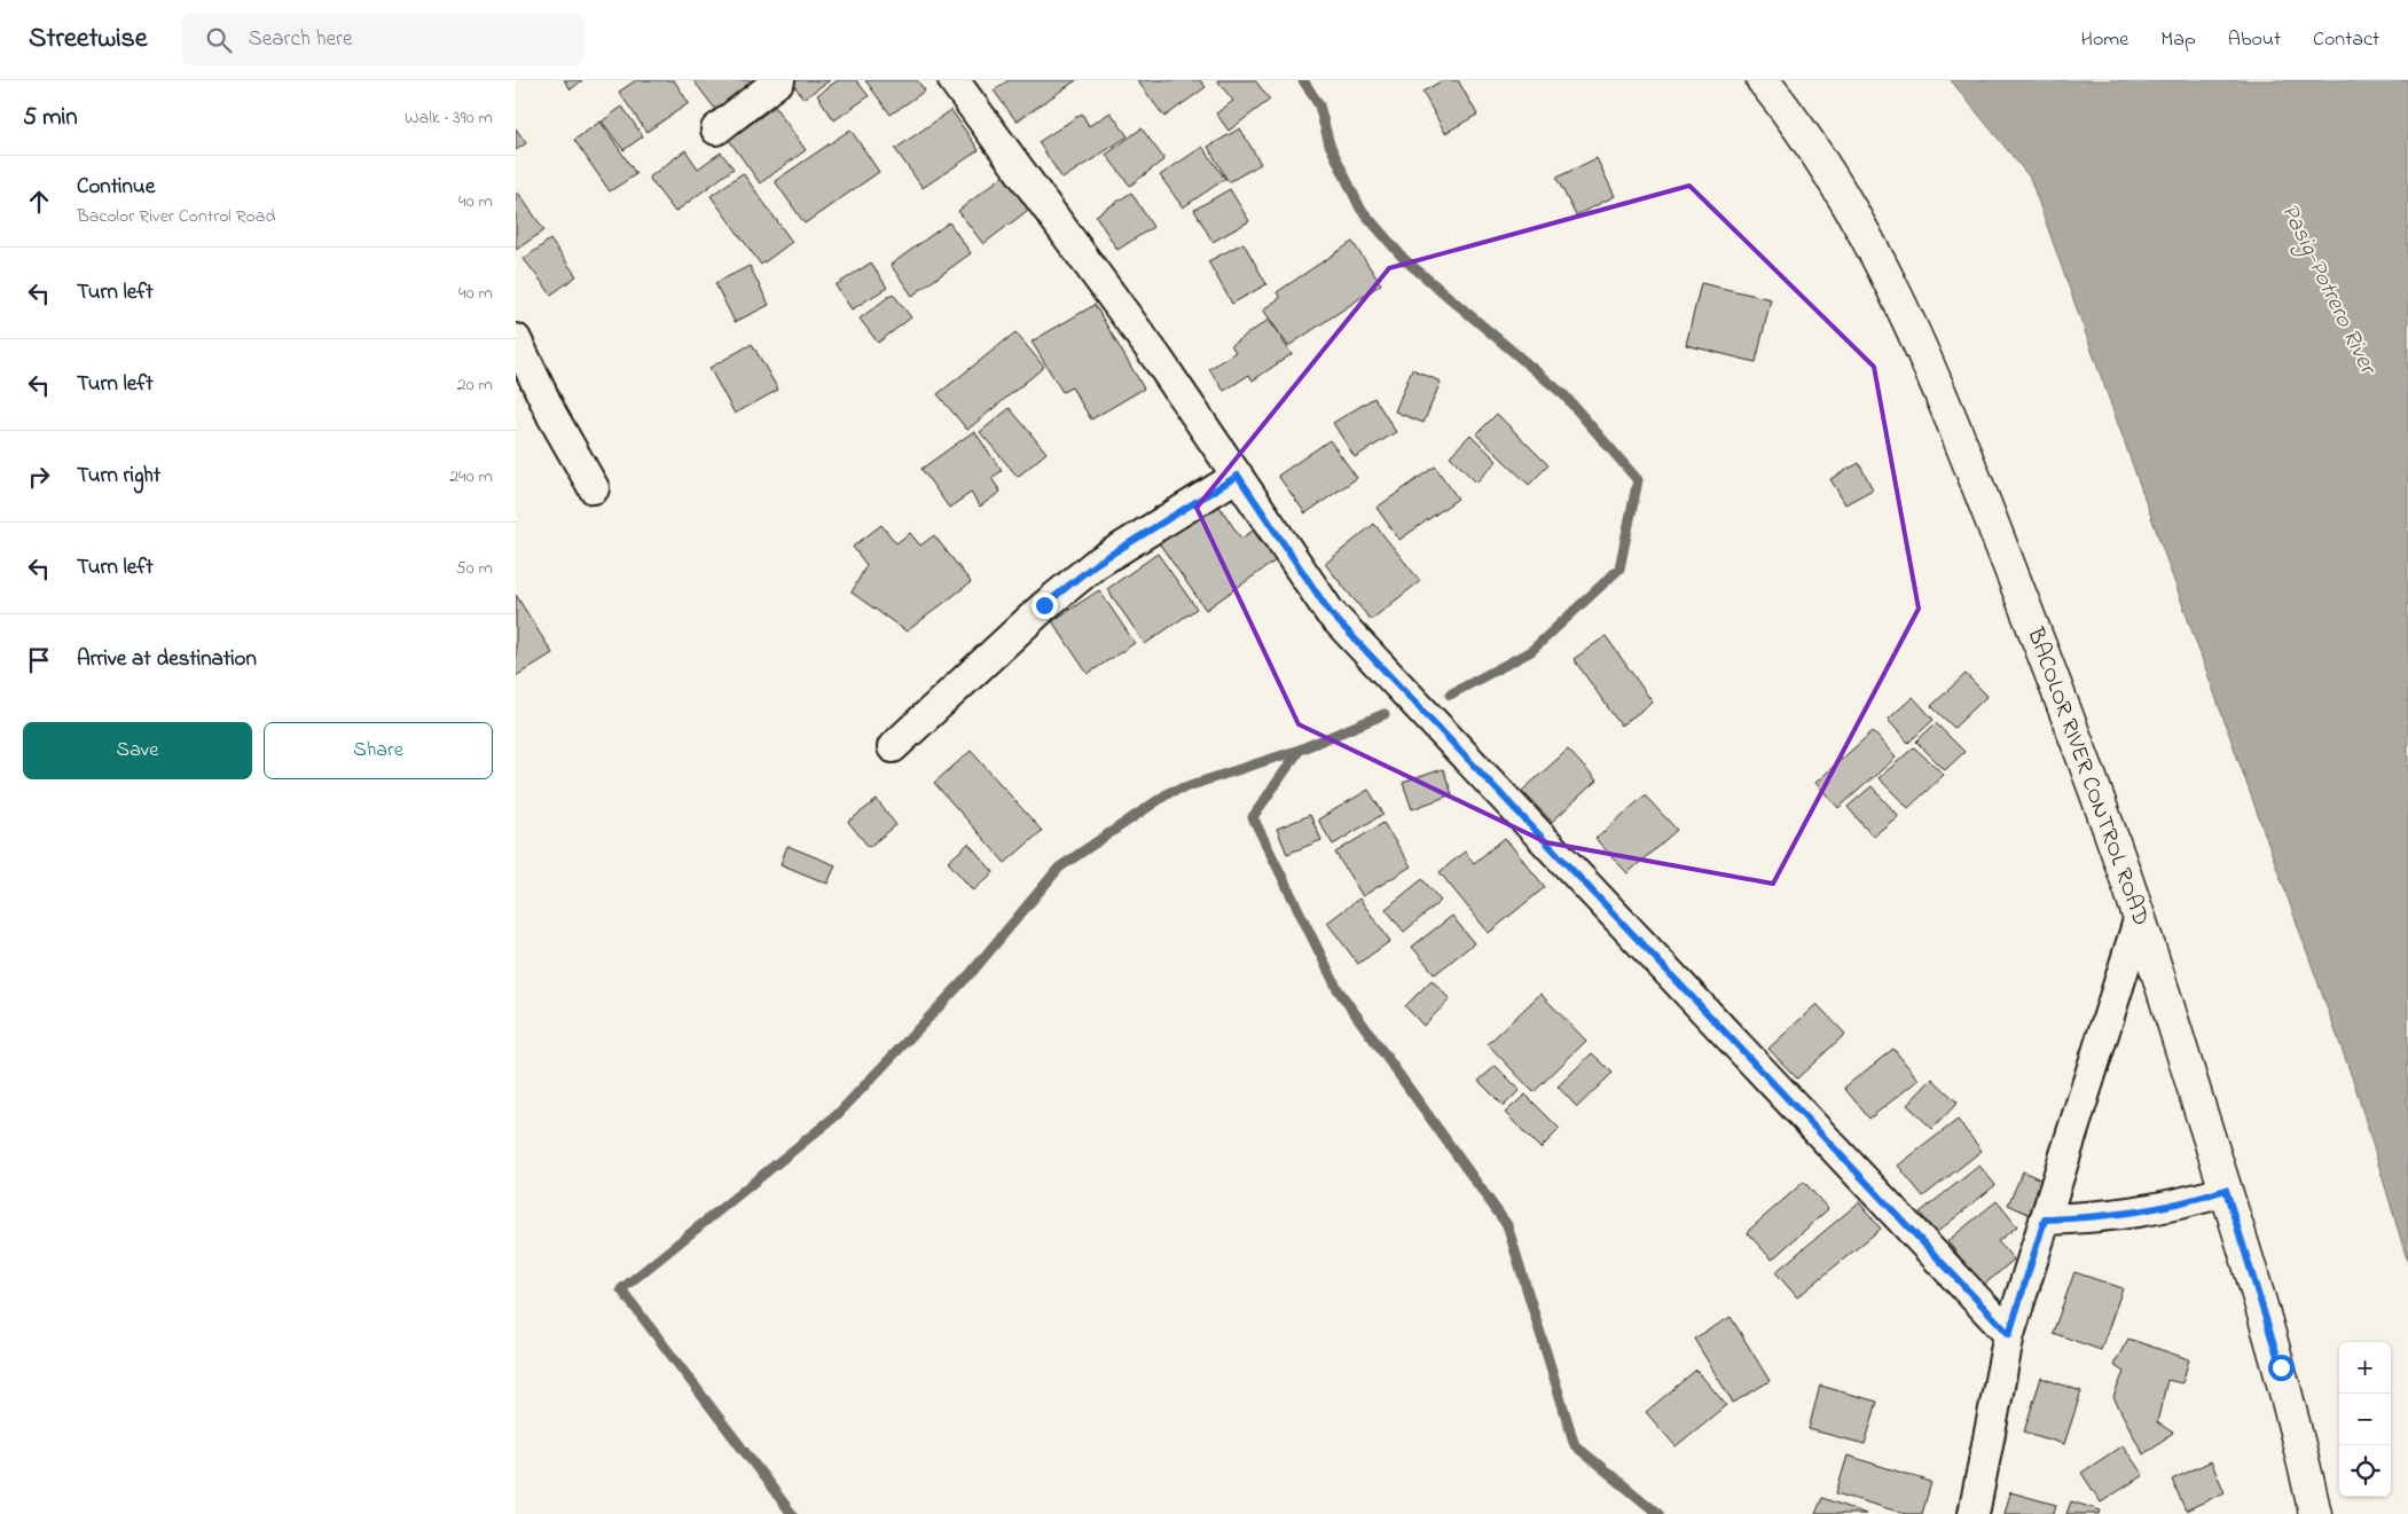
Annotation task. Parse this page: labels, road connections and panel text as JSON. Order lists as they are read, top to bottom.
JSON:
{
  "streets": {
    "street": ["BACOLOR RIVER CONTROL ROAD"]
  },
  "water": ["Pasig-Potrero River"],
  "page": {
    "header": "Streetwise",
    "search": "Search here",
    "nav": [
      "Home",
      "Map",
      "About",
      "Contact"
    ],
    "heading": ["5 min", "Walk · 390 m"],
    "list": [
      ["Continue", "Bacolor River Control Road", "40 m"],
      ["Turn left", "40 m"],
      ["Turn left", "20 m"],
      ["Turn right", "240 m"],
      ["Turn left", "50 m"],
      "Arrive at destination"
    ],
    "buttons": ["Save", "Share"],
    "map_buttons": ["+", "−"]
  }
}
